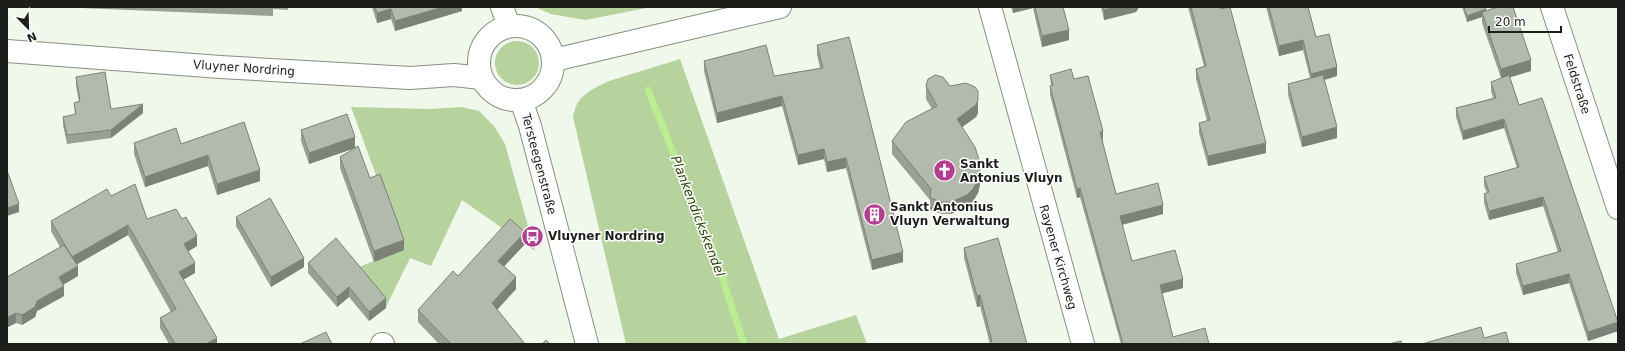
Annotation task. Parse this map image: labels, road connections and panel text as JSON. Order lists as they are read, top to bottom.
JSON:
{
  "streets": {
    "street": [
      "Vluyner Nordring",
      "Feldstraße",
      "Tersteegenstraße",
      "Rayener Kirchweg"
    ]
  },
  "crossings": [
    ["Vluyner Nordring", "Tersteegenstraße"]
  ],
  "water": ["Plankendickskendel"],
  "places": {
    "church": ["Sankt Antonius Vluyn"],
    "building": ["Sankt Antonius Vluyn Verwaltung"],
    "bus stop": ["Vluyner Nordring"]
  },
  "scale_bar": "20 m",
  "north": "bottom right"
}
